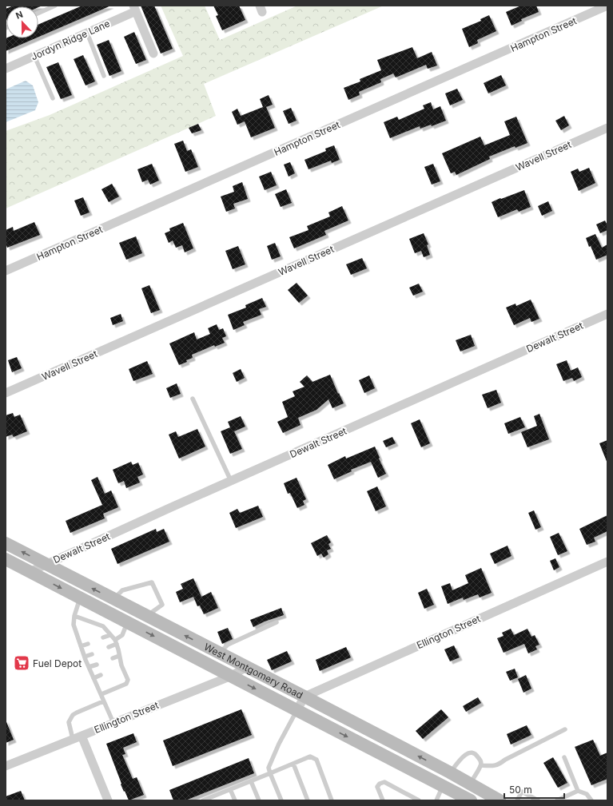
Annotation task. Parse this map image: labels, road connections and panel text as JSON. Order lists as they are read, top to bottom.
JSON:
{
  "streets": {
    "main road": ["West Montgomery Road"],
    "street": [
      "Hampton Street",
      "Jordyn Ridge Lane",
      "Wavell Street",
      "Dewalt Street",
      "Ellington Street"
    ]
  },
  "crossings": [
    ["Dewalt Street", "West Montgomery Road"],
    ["Ellington Street", "West Montgomery Road"]
  ],
  "places": {
    "supermarket": ["Fuel Depot"]
  },
  "scale_bar": "50 m",
  "north": "top"
}
